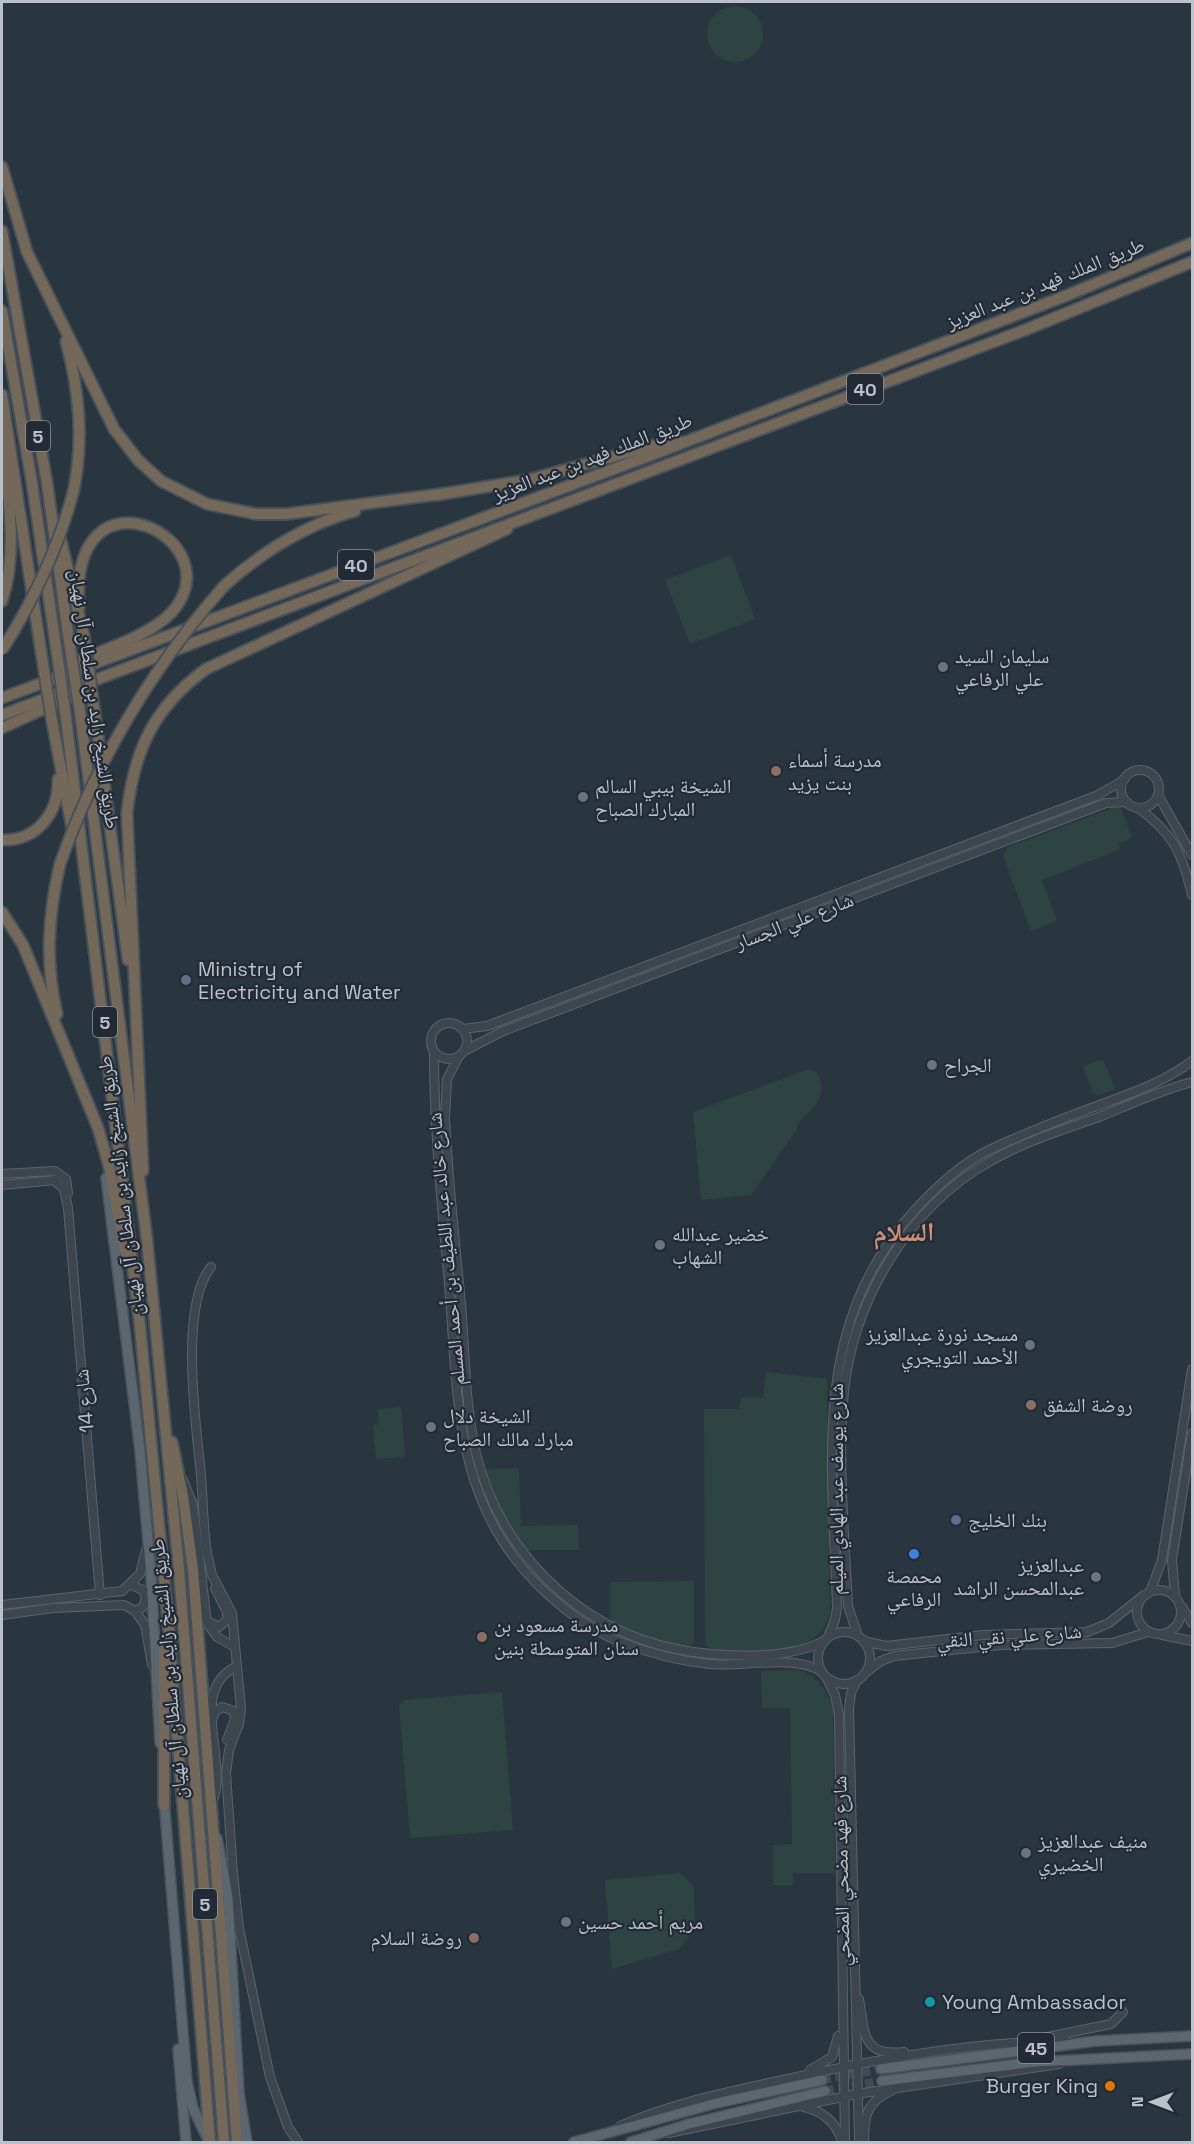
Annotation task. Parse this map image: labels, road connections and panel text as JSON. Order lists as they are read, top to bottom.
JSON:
{
  "streets": {
    "highway": [
      "طريق الملك فهد بن عبد العزيز",
      "40",
      "5",
      "طريق الشيخ زايد بن سلطان آل نهيان"
    ],
    "main road": ["45"],
    "street": [
      "شارع علي الجسار",
      "شارع خالد عبد اللطيف بن أحمد المسلم",
      "شارع 14",
      "شارع يوسف عبد الهادي الميلم",
      "شارع علي نقي النقي",
      "شارع فهد مضحي المضحي"
    ]
  },
  "crossings": [
    ["5", "طريق الشيخ زايد بن سلطان آل نهيان"],
    ["شارع علي الجسار", "شارع خالد عبد اللطيف بن أحمد المسلم"],
    ["شارع خالد عبد اللطيف بن أحمد المسلم", "شارع يوسف عبد الهادي الميلم"],
    ["شارع خالد عبد اللطيف بن أحمد المسلم", "شارع علي نقي النقي"],
    ["شارع خالد عبد اللطيف بن أحمد المسلم", "شارع فهد مضحي المضحي"],
    ["شارع يوسف عبد الهادي الميلم", "شارع علي نقي النقي"],
    ["شارع يوسف عبد الهادي الميلم", "شارع فهد مضحي المضحي"],
    ["شارع علي نقي النقي", "شارع فهد مضحي المضحي"]
  ],
  "districts": ["السلام"],
  "places": [
    "سليمان السيد علي الرفاعي",
    "مدرسة أسماء بنت يزيد",
    "الشيخة بيبي السالم المبارك الصباح",
    "Ministry of Electricity and Water",
    "الجراح",
    "خضير عبدالله الشهاب",
    "مسجد نورة عبدالعزيز الأحمد التويجري",
    "روضة الشفق",
    "الشيخة دلال مبارك مالك الصباح",
    "بنك الخليج",
    "محمصة الرفاعي",
    "عبدالعزيز عبدالمحسن الراشد",
    "مدرسة مسعود بن سنان المتوسطة بنين",
    "منيف عبدالعزيز الخضيري",
    "مريم أحمد حسين",
    "روضة السلام",
    "Young Ambassador",
    "Burger King"
  ],
  "north": "left"
}
